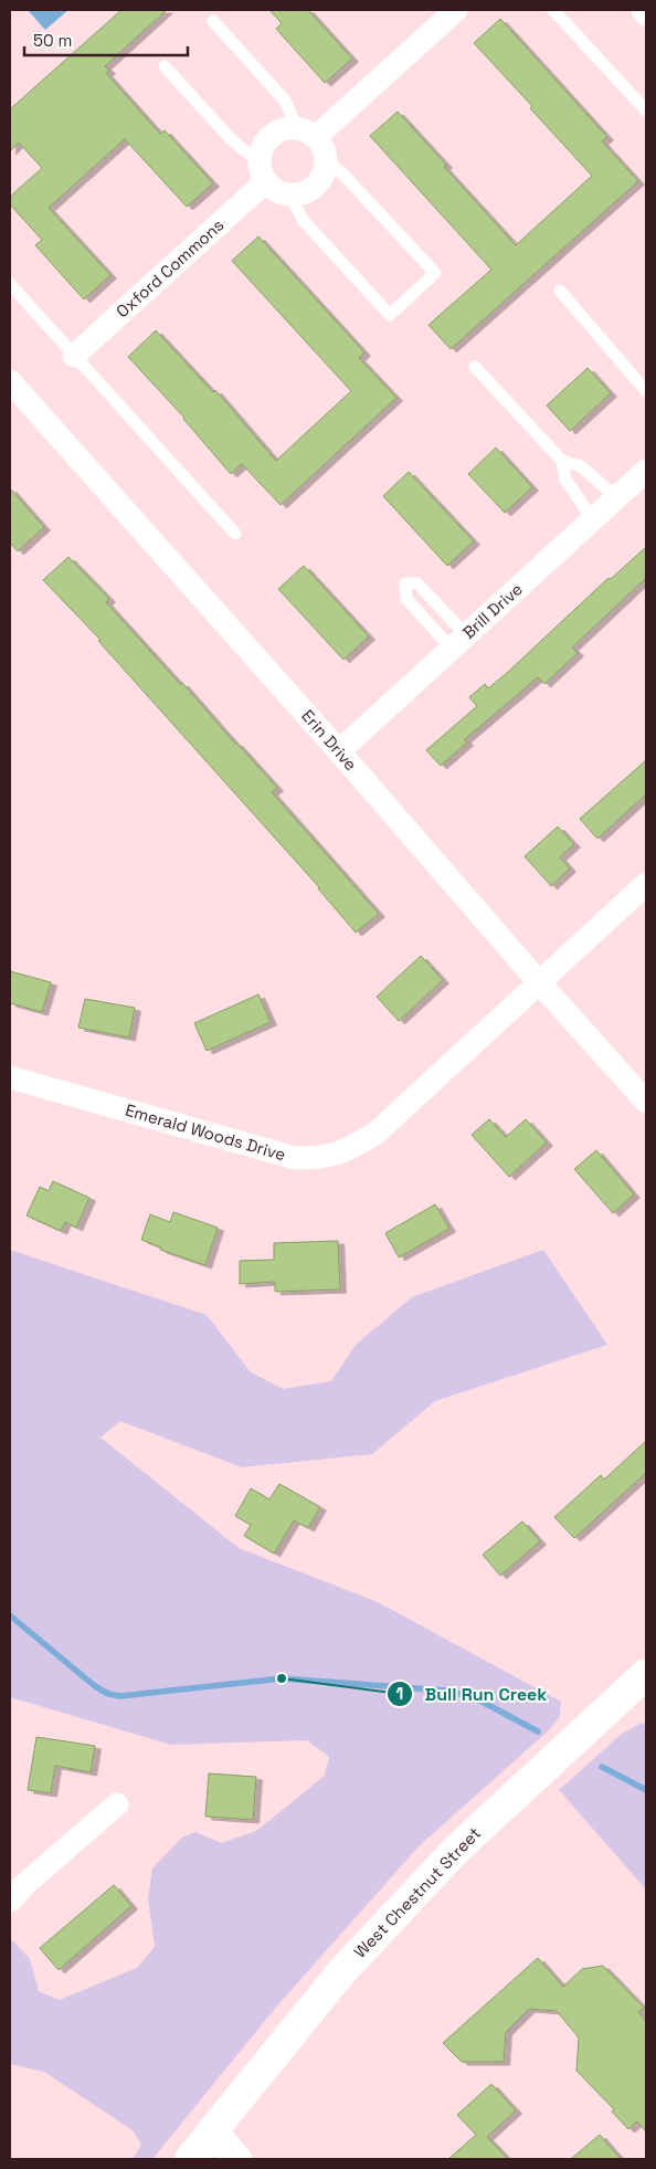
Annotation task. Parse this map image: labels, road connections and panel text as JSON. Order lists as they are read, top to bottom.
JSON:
{
  "streets": {
    "main road": ["West Chestnut Street"],
    "street": [
      "Oxford Commons",
      "Brill Drive",
      "Erin Drive",
      "Emerald Woods Drive"
    ]
  },
  "crossings": [
    ["Brill Drive", "Erin Drive"],
    ["Erin Drive", "Emerald Woods Drive"]
  ],
  "places": ["Bull Run Creek"],
  "scale_bar": "50 m"
}
